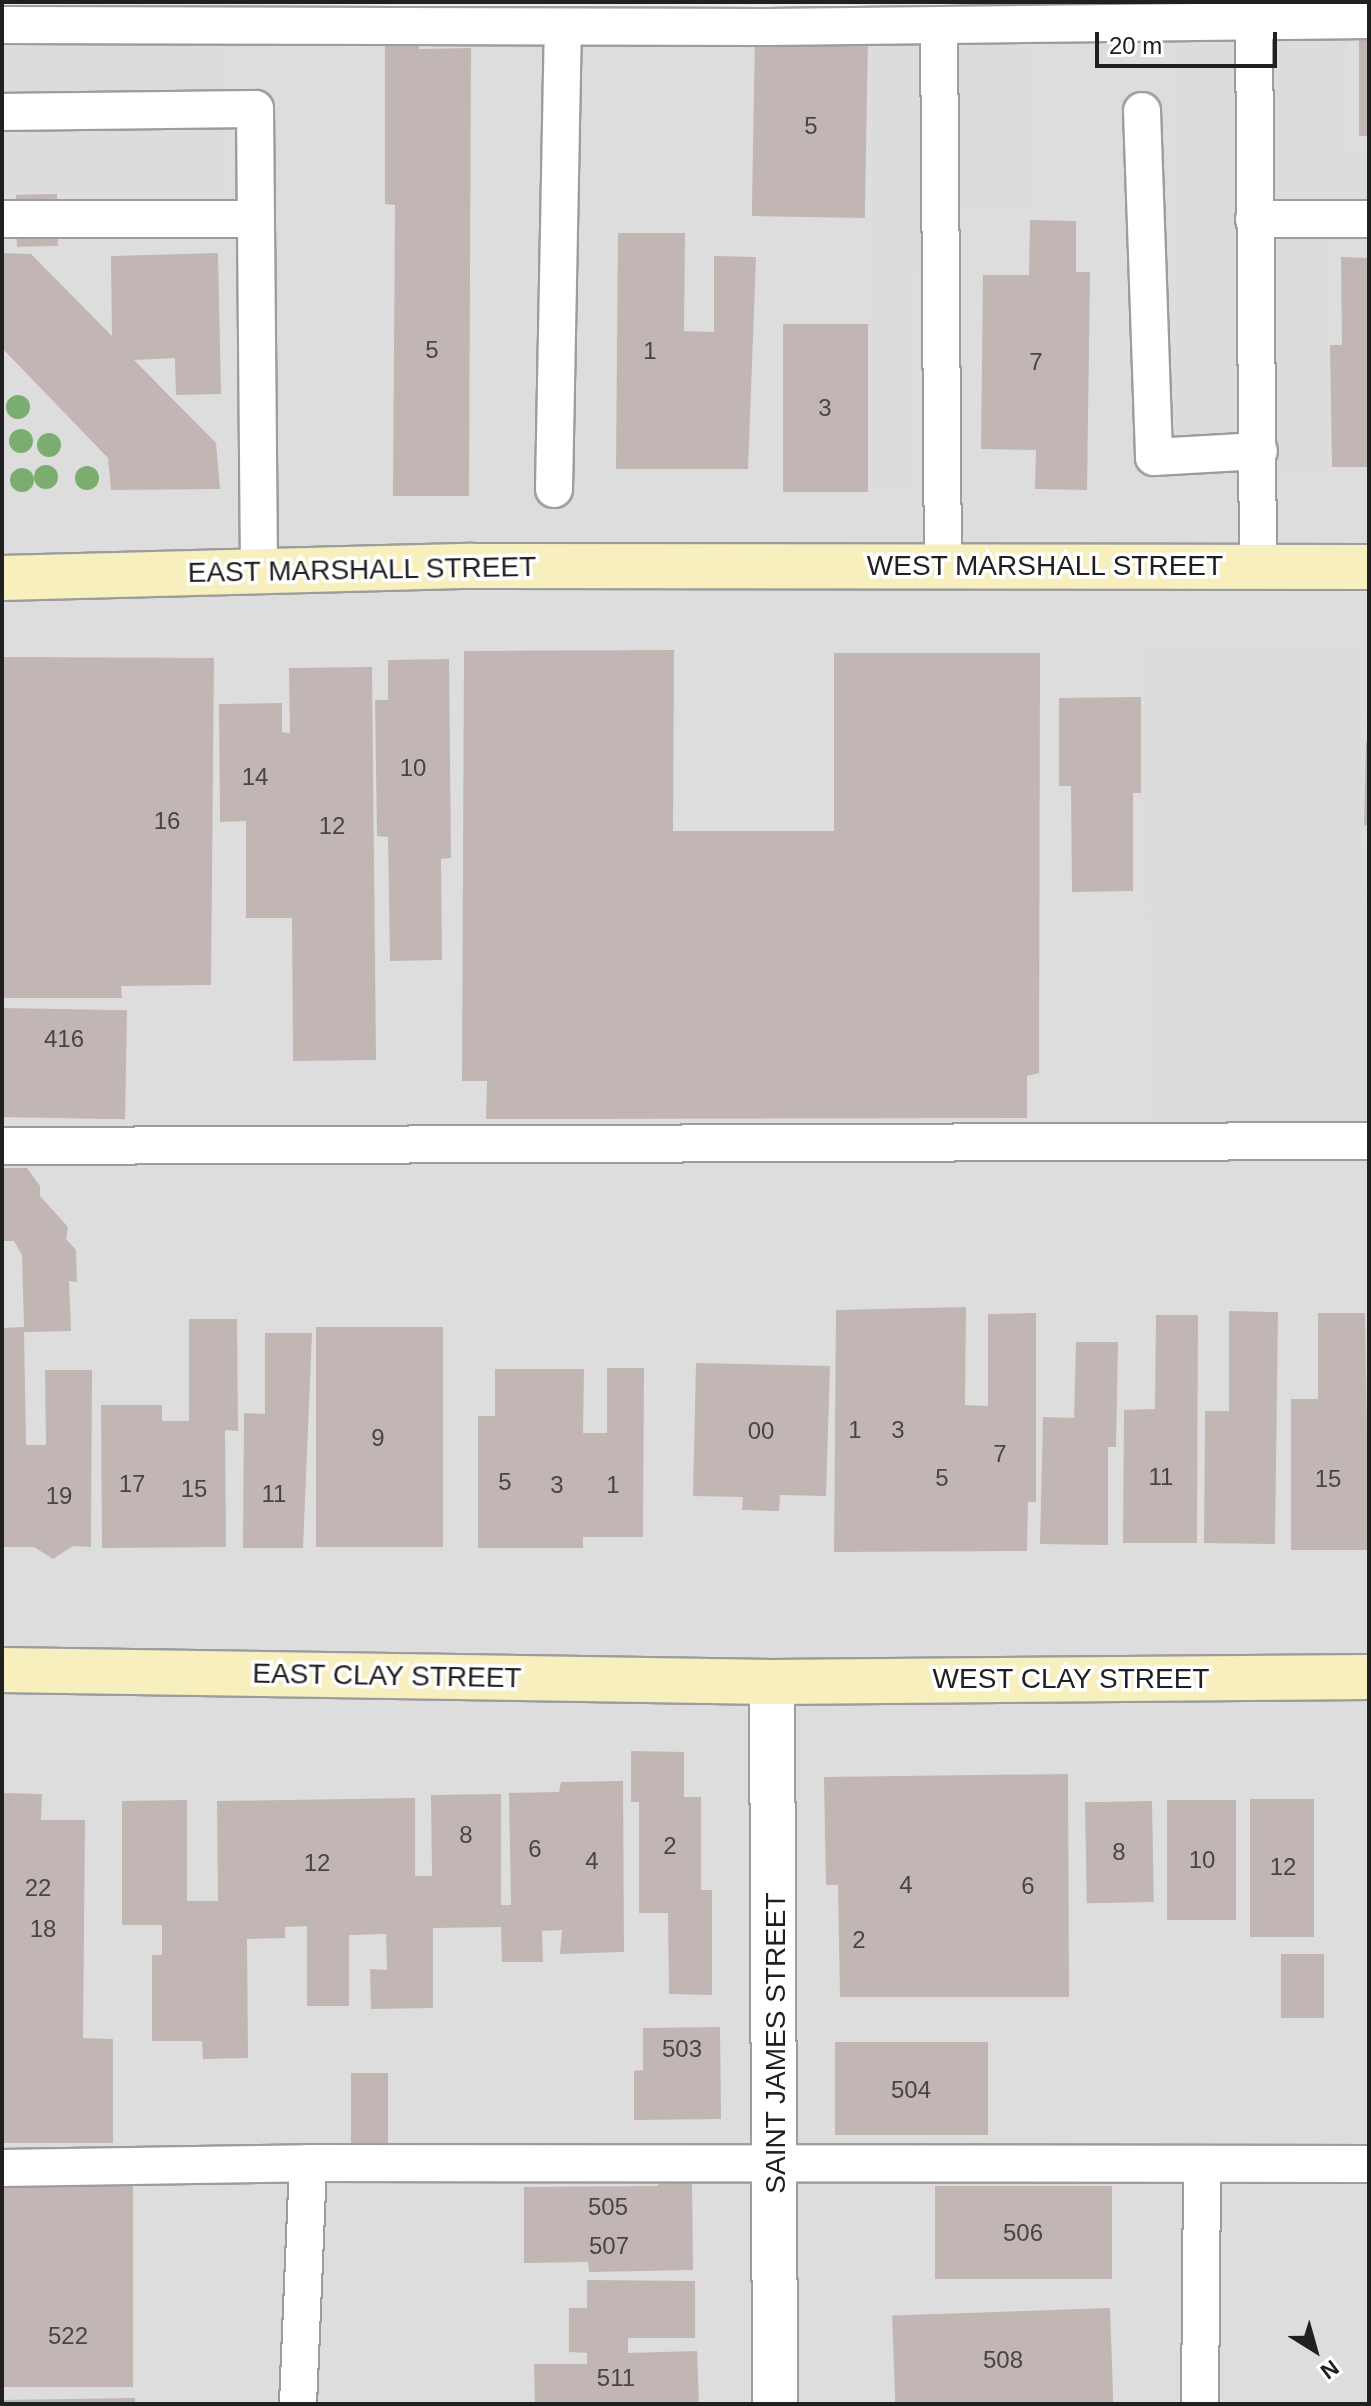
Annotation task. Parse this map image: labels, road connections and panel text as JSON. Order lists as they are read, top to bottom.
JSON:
{
  "streets": {
    "street": [
      "WEST MARSHALL STREET",
      "EAST MARSHALL STREET",
      "EAST CLAY STREET",
      "WEST CLAY STREET",
      "SAINT JAMES STREET"
    ]
  },
  "crossings": [
    ["WEST MARSHALL STREET", "EAST MARSHALL STREET"],
    ["EAST CLAY STREET", "WEST CLAY STREET"],
    ["EAST CLAY STREET", "SAINT JAMES STREET"],
    ["WEST CLAY STREET", "SAINT JAMES STREET"]
  ],
  "house_numbers": [
    "5",
    "5",
    "1",
    "7",
    "3",
    "10",
    "14",
    "16",
    "12",
    "416",
    "1",
    "3",
    "00",
    "9",
    "7",
    "11",
    "5",
    "15",
    "5",
    "17",
    "3",
    "1",
    "15",
    "11",
    "19",
    "8",
    "2",
    "6",
    "8",
    "10",
    "4",
    "12",
    "12",
    "4",
    "6",
    "22",
    "18",
    "2",
    "503",
    "504",
    "505",
    "506",
    "507",
    "522",
    "508",
    "511"
  ],
  "scale_bar": "20 m",
  "north": "bottom right"
}
